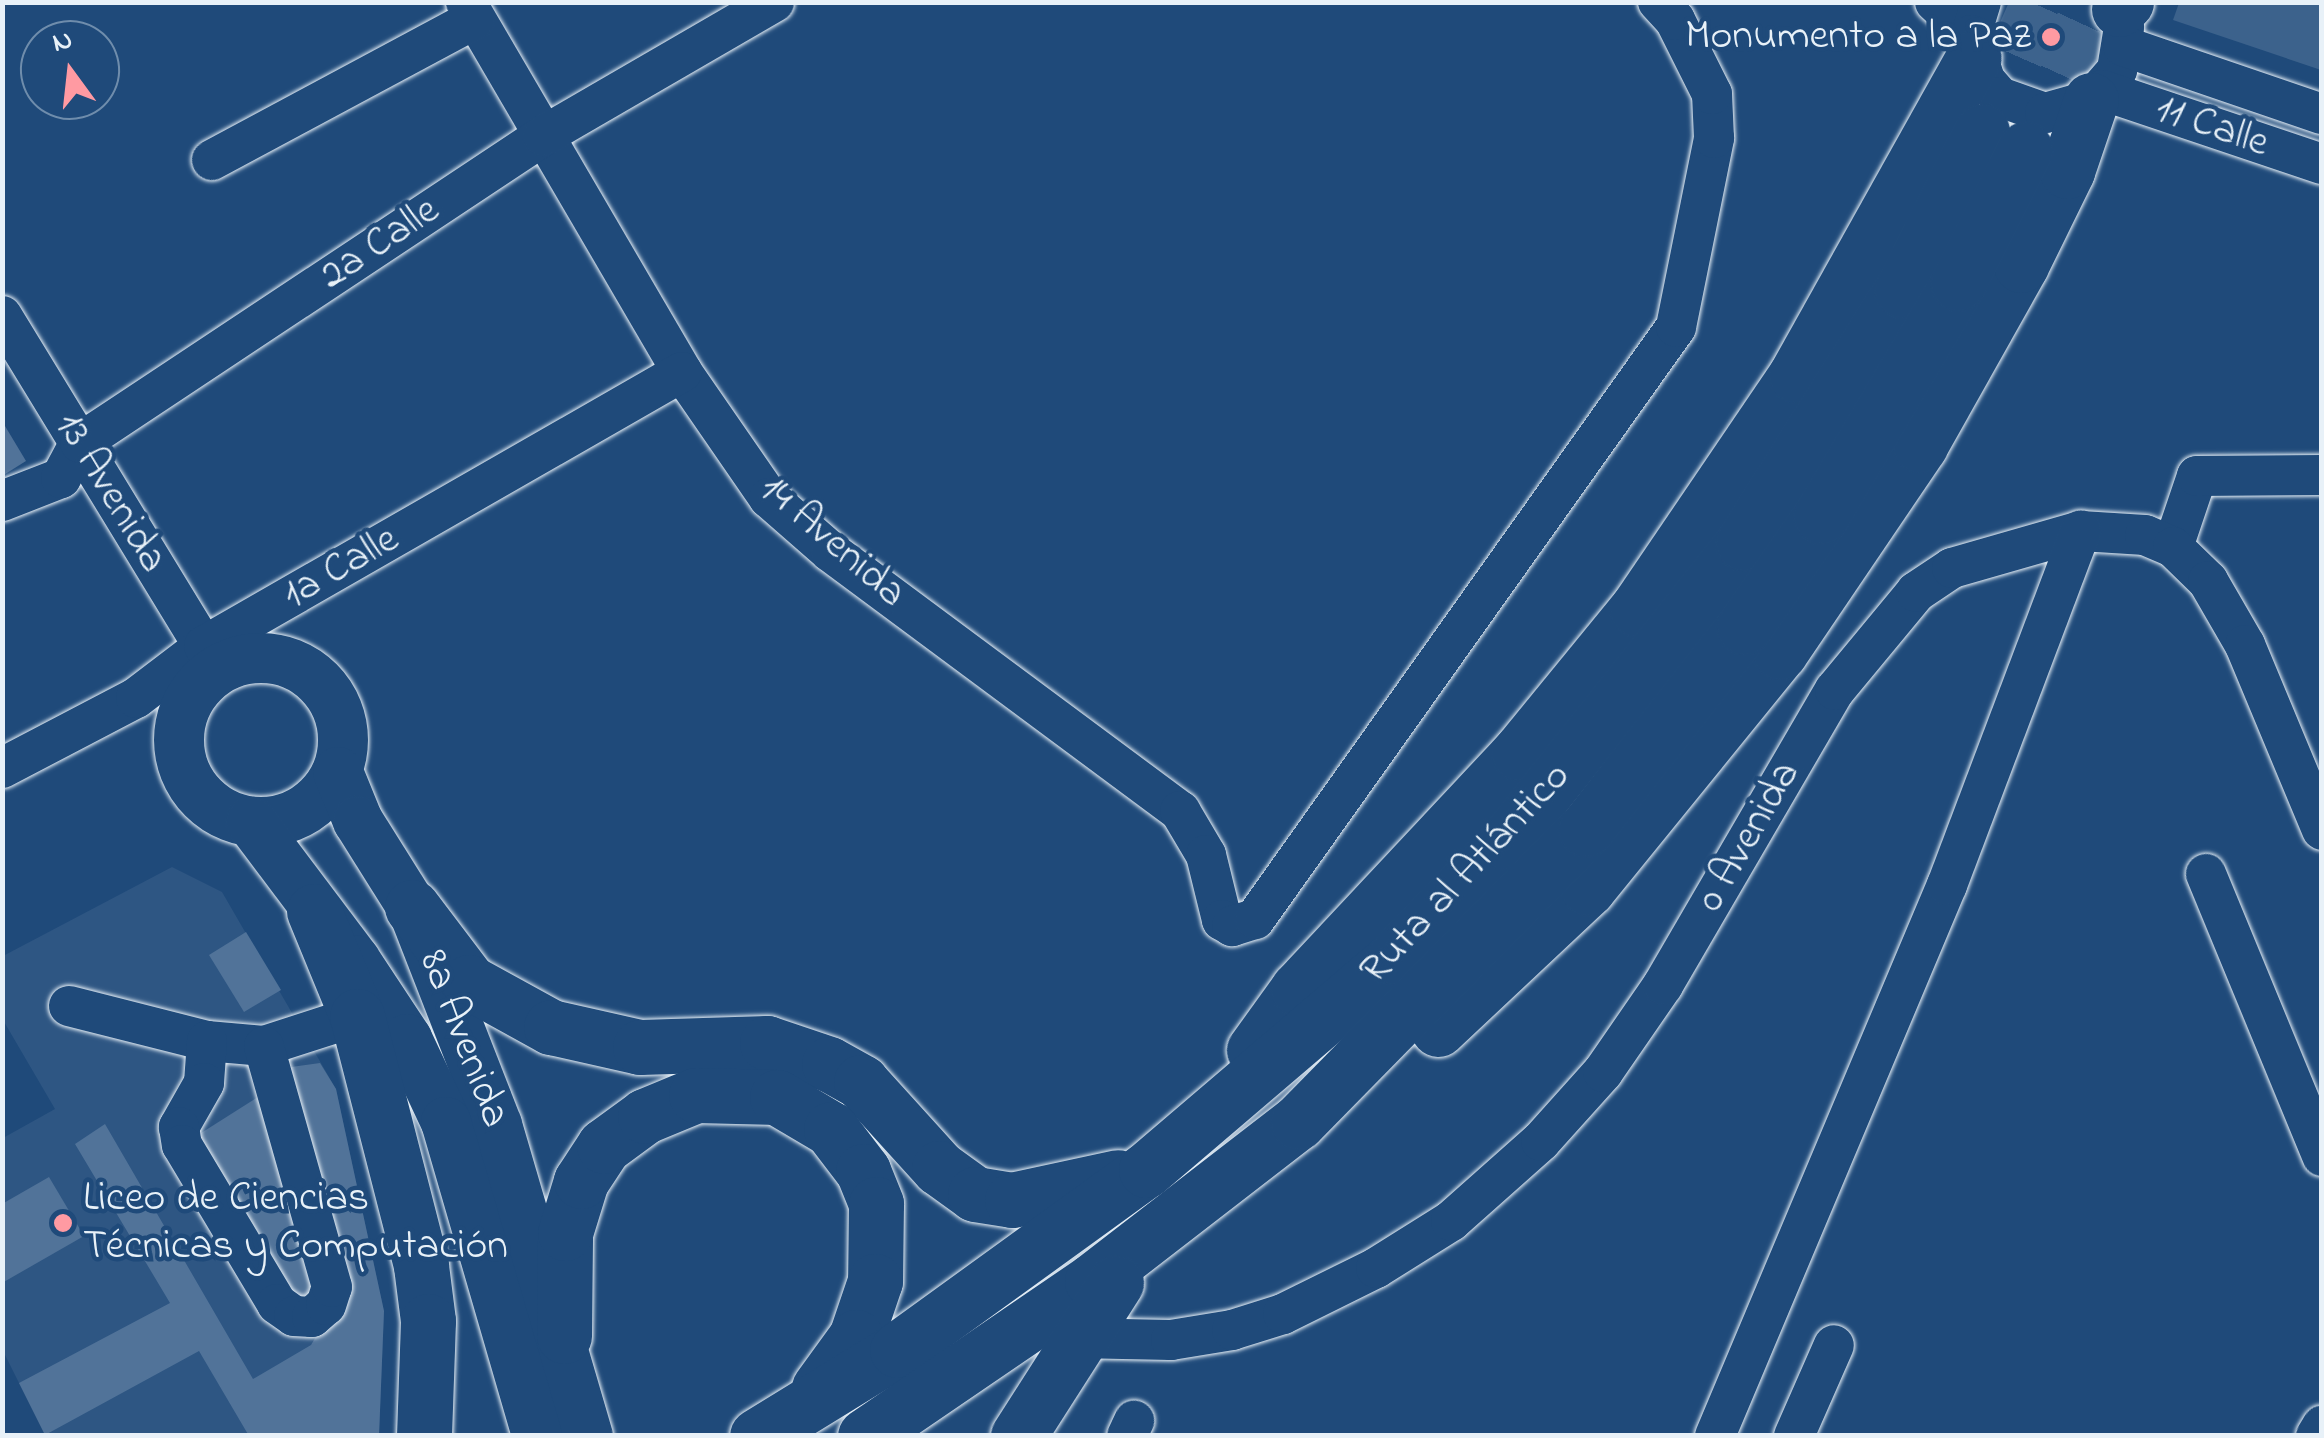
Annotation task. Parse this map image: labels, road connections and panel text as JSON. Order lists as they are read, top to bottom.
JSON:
{
  "streets": {
    "highway": ["Ruta al Atlántico"],
    "main road": ["8a Avenida"],
    "street": [
      "11 Calle",
      "2a Calle",
      "13 Avenida",
      "14 Avenida",
      "1a Calle",
      "0 Avenida"
    ]
  },
  "crossings": [
    ["2a Calle", "13 Avenida"],
    ["2a Calle", "14 Avenida"],
    ["13 Avenida", "1a Calle"],
    ["13 Avenida", "8a Avenida"],
    ["14 Avenida", "1a Calle"],
    ["1a Calle", "8a Avenida"]
  ],
  "places": ["Monumento a la Paz", "Liceo de Ciencias Técnicas y Computación"],
  "north": "top"
}
